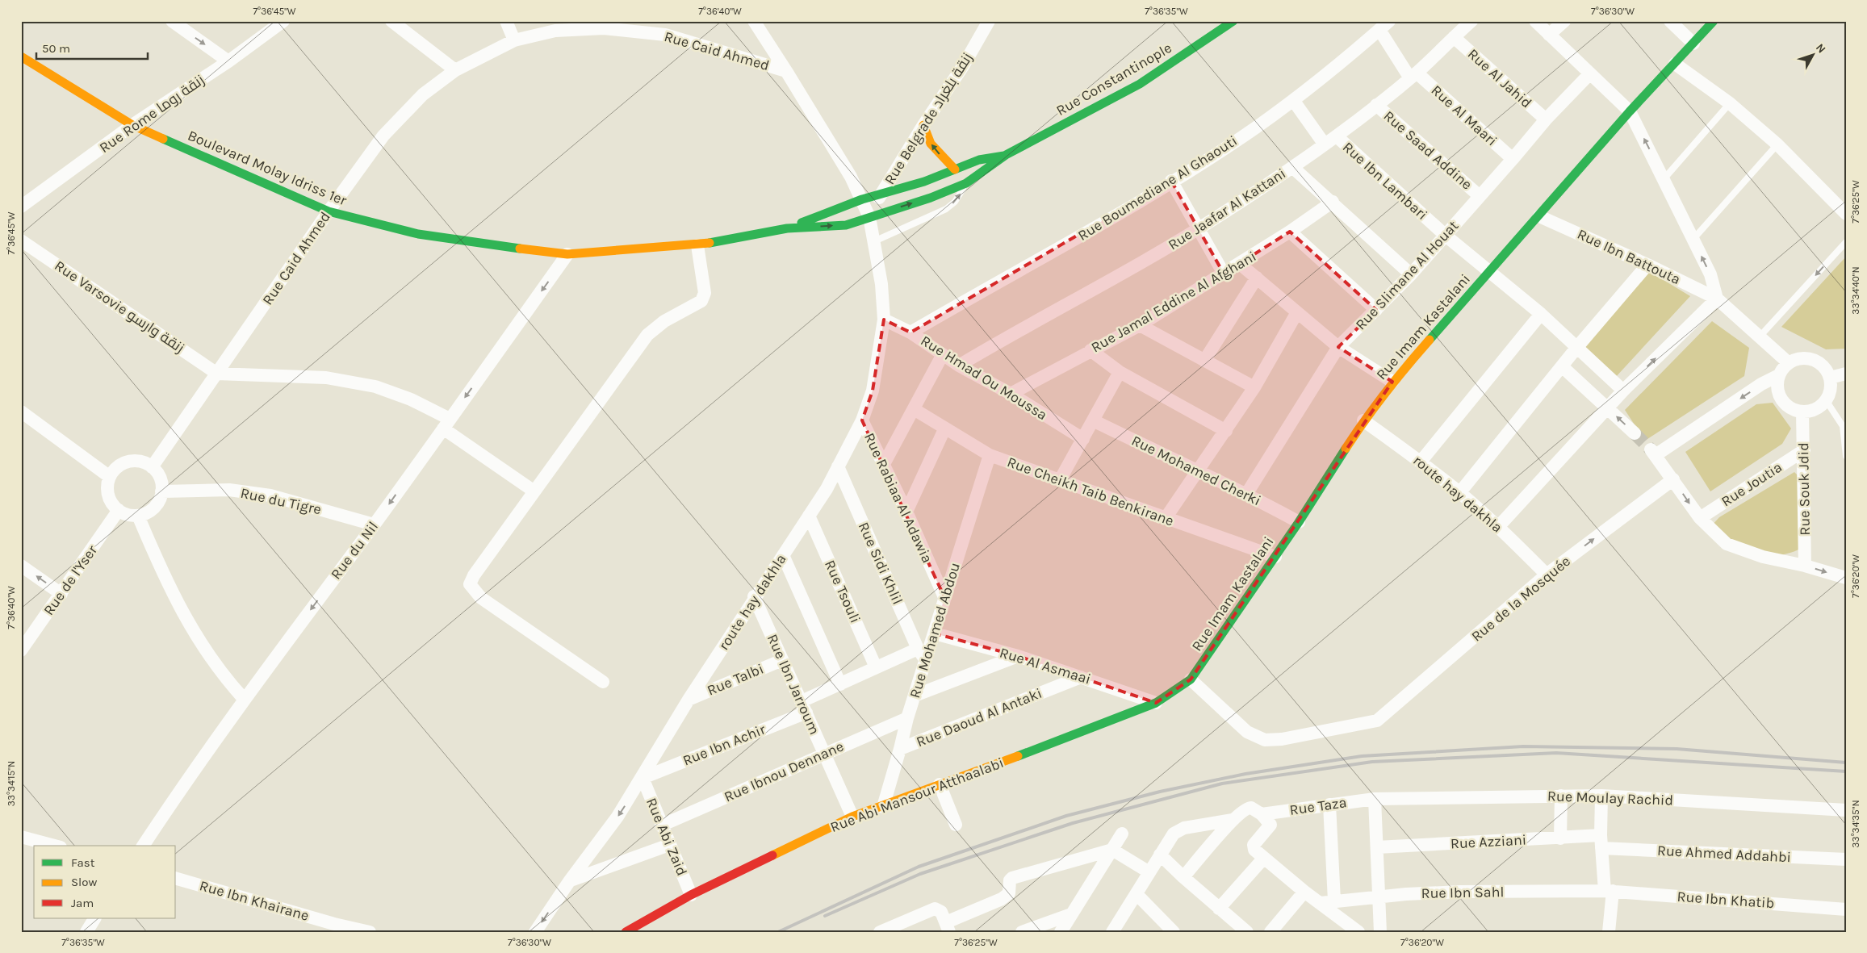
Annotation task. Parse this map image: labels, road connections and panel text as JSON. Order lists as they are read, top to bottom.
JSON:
{
  "streets": {
    "street": [
      "Rue Caid Ahmed",
      "Rue Al Jahid",
      "Rue Constantinople",
      "Rue Rome زنقة روما",
      "Rue Al Maari",
      "Rue Belgrade زنقة بلغراد",
      "Rue Saad Addine",
      "Boulevard Molay Idriss 1er",
      "Rue Ibn Lambari",
      "Rue Boumediane Al Ghaouti",
      "Rue Jaafar Al Kattani",
      "Rue Ibn Battouta",
      "Rue Slimane Al Houat",
      "Rue Jamal Eddine Al Afghani",
      "Rue Varsovie زنقة وارسو",
      "Rue Imam Kastalani",
      "Rue Hmad Ou Moussa",
      "Rue Mohamed Cherki",
      "Rue Joutia",
      "Rue Souk Jdid",
      "Rue Cheikh Taib Benkirane",
      "route hay dakhla",
      "Rue Rabiaa Al Adawia",
      "Rue du Tigre",
      "Rue du Nil",
      "Rue Sidi Khlil",
      "Rue de l'Yser",
      "Rue Tsouli",
      "Rue de la Mosquée",
      "Rue Mohamed Abdou",
      "Rue Al Asmaai",
      "Rue Talbi",
      "Rue Ibn Jarroum",
      "Rue Daoud Al Antaki",
      "Rue Ibn Achir",
      "Rue Ibnou Dennane",
      "Rue Abi Mansour Atthaalabi",
      "Rue Moulay Rachid",
      "Rue Taza",
      "Rue Abi Zaid",
      "Rue Azziani",
      "Rue Ahmed Addahbi",
      "Rue Ibn Sahl",
      "Rue Ibn Khatib",
      "Rue Ibn Khairane"
    ]
  },
  "crossings": [
    ["Rue Caid Ahmed", "Boulevard Molay Idriss 1er"],
    ["Rue Caid Ahmed", "Rue Varsovie زنقة وارسو"],
    ["Rue Caid Ahmed", "route hay dakhla"],
    ["Rue Caid Ahmed", "Rue du Tigre"],
    ["Rue Caid Ahmed", "Rue de l'Yser"],
    ["Rue Al Jahid", "Rue Jaafar Al Kattani"],
    ["Rue Al Jahid", "Rue Slimane Al Houat"],
    ["Rue Constantinople", "Rue Belgrade زنقة بلغراد"],
    ["Rue Constantinople", "Boulevard Molay Idriss 1er"],
    ["Rue Constantinople", "route hay dakhla"],
    ["Rue Rome زنقة روما", "Boulevard Molay Idriss 1er"],
    ["Rue Al Maari", "Rue Jaafar Al Kattani"],
    ["Rue Al Maari", "Rue Slimane Al Houat"],
    ["Rue Belgrade زنقة بلغراد", "Boulevard Molay Idriss 1er"],
    ["Rue Belgrade زنقة بلغراد", "route hay dakhla"],
    ["Rue Saad Addine", "Rue Jaafar Al Kattani"],
    ["Rue Saad Addine", "Rue Slimane Al Houat"],
    ["Boulevard Molay Idriss 1er", "route hay dakhla"],
    ["Boulevard Molay Idriss 1er", "Rue du Nil"],
    ["Rue Ibn Lambari", "Rue Jaafar Al Kattani"],
    ["Rue Ibn Lambari", "Rue Slimane Al Houat"],
    ["Rue Ibn Lambari", "Rue Imam Kastalani"],
    ["Rue Boumediane Al Ghaouti", "Rue Hmad Ou Moussa"],
    ["Rue Jaafar Al Kattani", "Rue Hmad Ou Moussa"],
    ["Rue Ibn Battouta", "Rue Imam Kastalani"],
    ["Rue Slimane Al Houat", "Rue Mohamed Cherki"],
    ["Rue Jamal Eddine Al Afghani", "Rue Hmad Ou Moussa"],
    ["Rue Imam Kastalani", "Rue Mohamed Cherki"],
    ["Rue Imam Kastalani", "Rue Cheikh Taib Benkirane"],
    ["Rue Imam Kastalani", "route hay dakhla"],
    ["Rue Imam Kastalani", "Rue de la Mosquée"],
    ["Rue Imam Kastalani", "Rue Abi Mansour Atthaalabi"],
    ["Rue Hmad Ou Moussa", "route hay dakhla"],
    ["Rue Joutia", "Rue Souk Jdid"],
    ["Rue Cheikh Taib Benkirane", "Rue Mohamed Abdou"],
    ["route hay dakhla", "Rue Rabiaa Al Adawia"],
    ["route hay dakhla", "Rue Sidi Khlil"],
    ["route hay dakhla", "Rue Tsouli"],
    ["route hay dakhla", "Rue de la Mosquée"],
    ["route hay dakhla", "Rue Talbi"],
    ["route hay dakhla", "Rue Ibn Jarroum"],
    ["route hay dakhla", "Rue Ibn Achir"],
    ["route hay dakhla", "Rue Abi Zaid"],
    ["Rue Rabiaa Al Adawia", "Rue Mohamed Abdou"],
    ["Rue du Tigre", "Rue du Nil"],
    ["Rue du Tigre", "Rue de l'Yser"],
    ["Rue Sidi Khlil", "Rue Mohamed Abdou"],
    ["Rue Sidi Khlil", "Rue Ibn Achir"],
    ["Rue Tsouli", "Rue Ibn Achir"],
    ["Rue de la Mosquée", "Rue Abi Mansour Atthaalabi"],
    ["Rue Mohamed Abdou", "Rue Al Asmaai"],
    ["Rue Mohamed Abdou", "Rue Daoud Al Antaki"],
    ["Rue Mohamed Abdou", "Rue Ibn Achir"],
    ["Rue Mohamed Abdou", "Rue Ibnou Dennane"],
    ["Rue Mohamed Abdou", "Rue Abi Mansour Atthaalabi"],
    ["Rue Al Asmaai", "Rue Daoud Al Antaki"],
    ["Rue Al Asmaai", "Rue Abi Mansour Atthaalabi"],
    ["Rue Talbi", "Rue Ibn Jarroum"],
    ["Rue Ibn Jarroum", "Rue Ibn Achir"],
    ["Rue Ibn Jarroum", "Rue Ibnou Dennane"],
    ["Rue Ibn Jarroum", "Rue Abi Mansour Atthaalabi"],
    ["Rue Ibn Achir", "Rue Abi Zaid"],
    ["Rue Ibnou Dennane", "Rue Abi Zaid"],
    ["Rue Abi Mansour Atthaalabi", "Rue Abi Zaid"],
    ["Rue Moulay Rachid", "Rue Taza"],
    ["Rue Azziani", "Rue Ahmed Addahbi"],
    ["Rue Ibn Sahl", "Rue Ibn Khatib"]
  ],
  "legend": ["Fast", "Slow", "Jam"],
  "scale_bar": "50 m",
  "north": "top right",
  "coordinates": [
    "7°36'45\"W",
    "7°36'40\"W",
    "7°36'35\"W",
    "7°36'30\"W",
    "7°36'25\"W",
    "33°34'40\"N",
    "7°36'20\"W",
    "33°34'15\"N",
    "33°34'35\"N"
  ]
}
